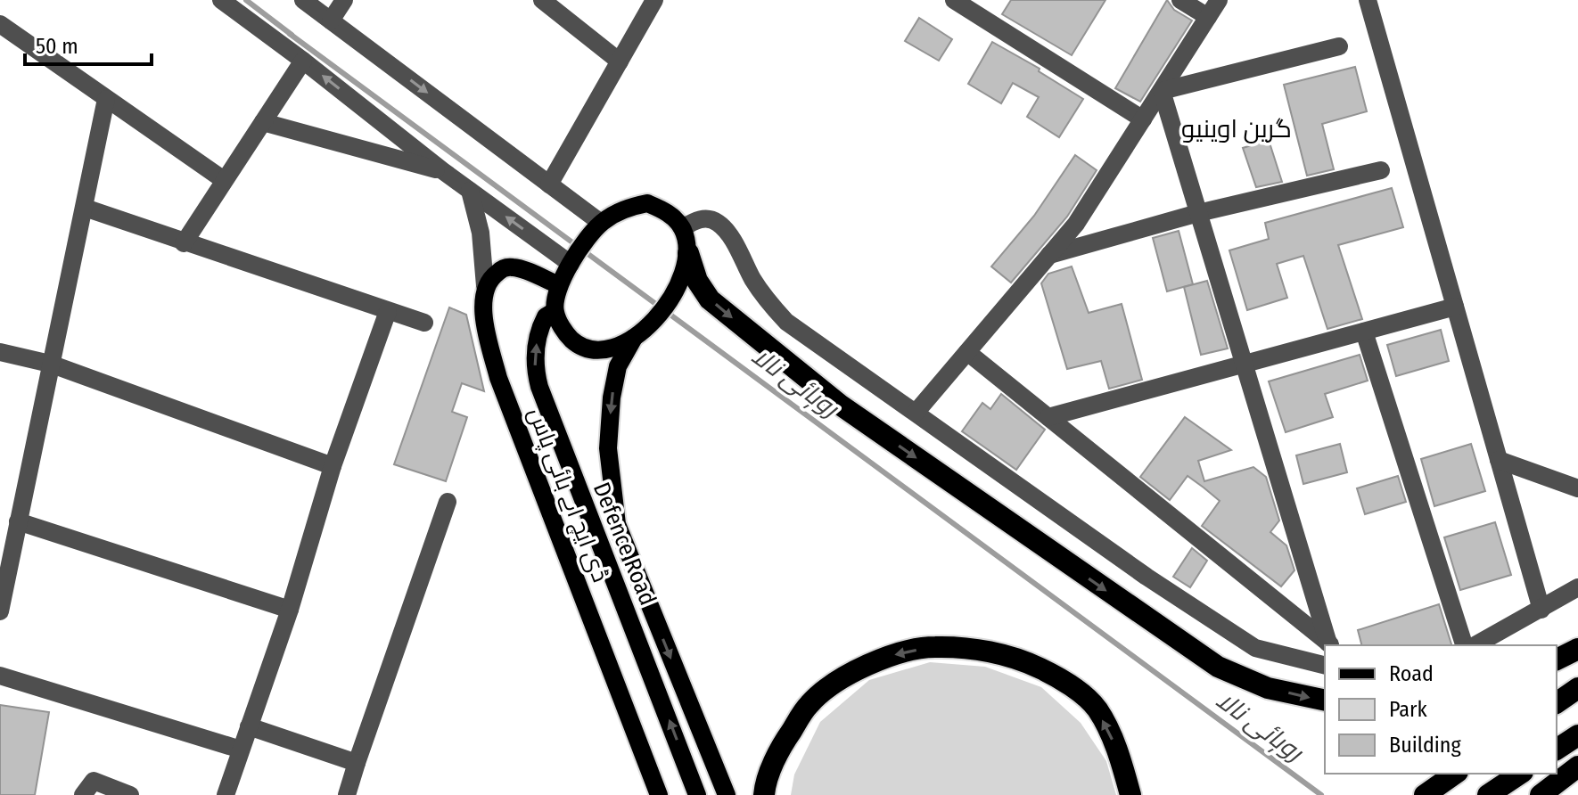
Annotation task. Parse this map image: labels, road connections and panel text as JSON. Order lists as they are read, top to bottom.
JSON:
{
  "streets": {
    "main road": ["ڈی ایچ اے بائی پاس", "Defence Road"]
  },
  "districts": ["گرین اوینیو"],
  "water": ["روہائی نالا"],
  "legend": ["Road", "Park", "Building"],
  "scale_bar": "50 m"
}
